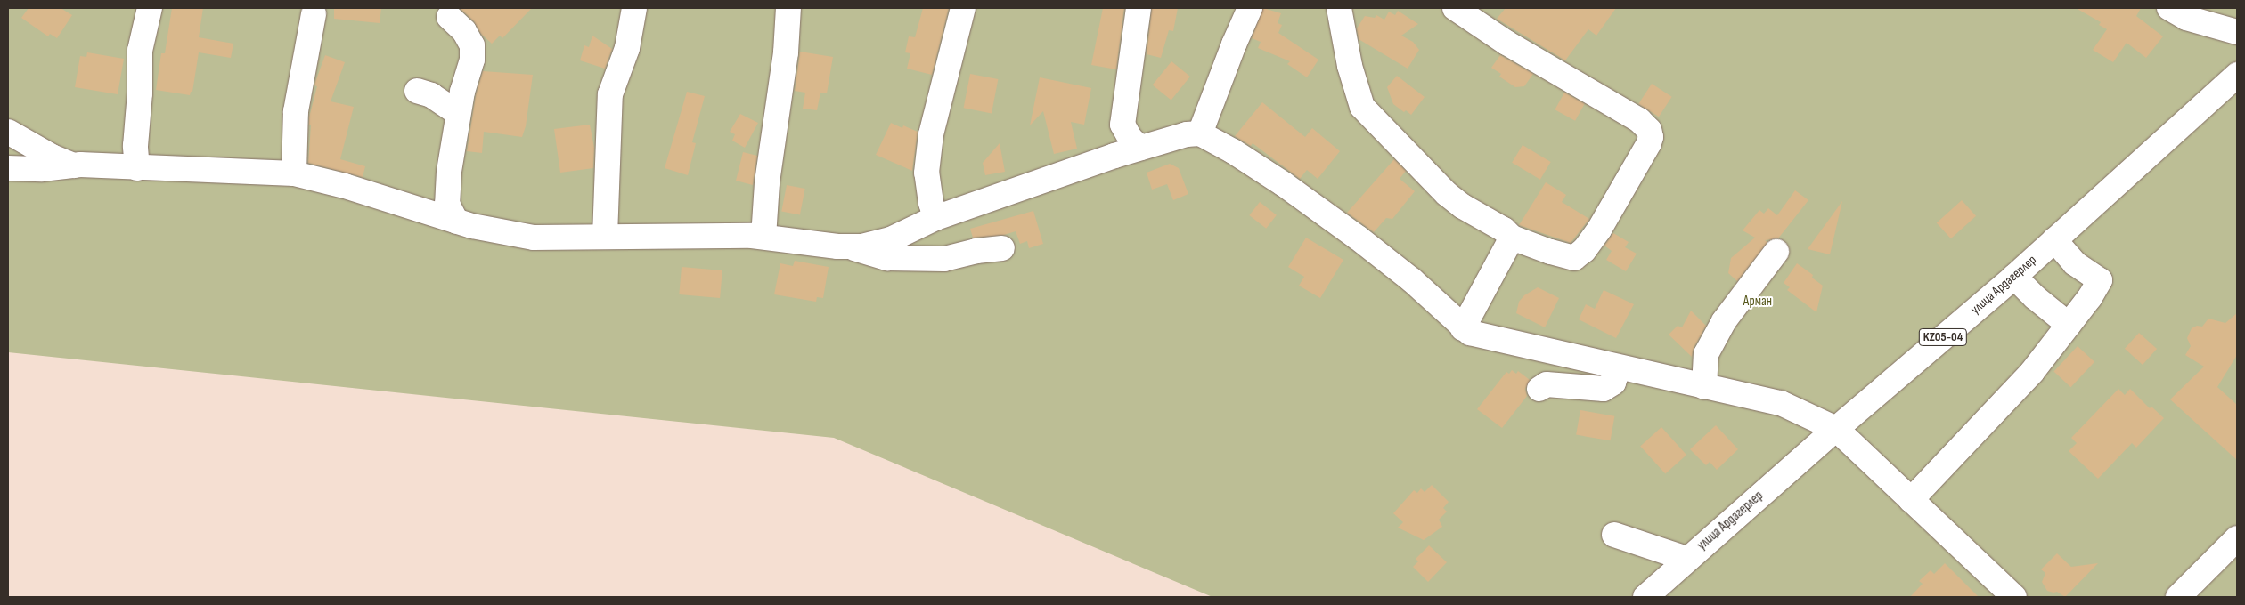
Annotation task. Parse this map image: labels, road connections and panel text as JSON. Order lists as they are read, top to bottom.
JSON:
{
  "streets": {
    "street": ["улица Ардагерлер", "KZ05-04"]
  },
  "parks": ["Арман"]
}
